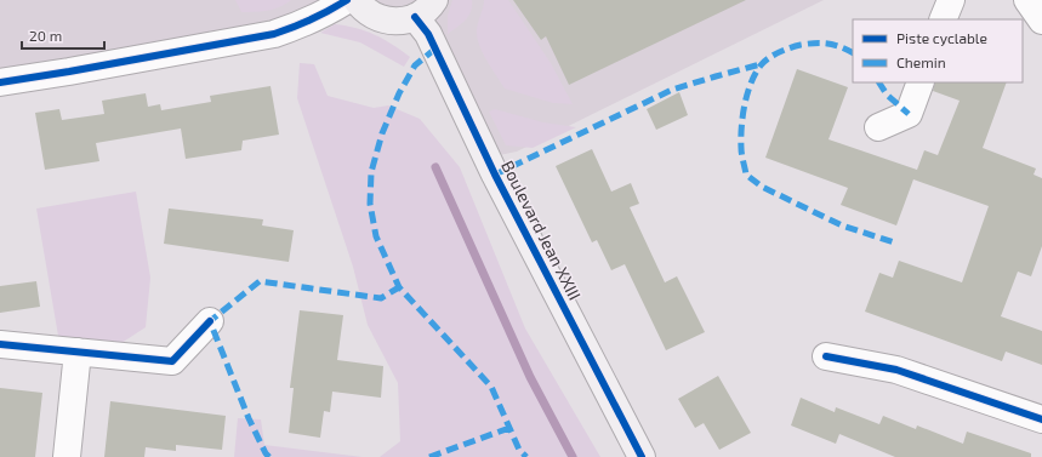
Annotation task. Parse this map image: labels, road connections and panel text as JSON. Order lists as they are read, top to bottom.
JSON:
{
  "streets": {
    "main road": ["Boulevard Jean XXIII"]
  },
  "legend": ["Piste cyclable", "Chemin"],
  "scale_bar": "20 m"
}
